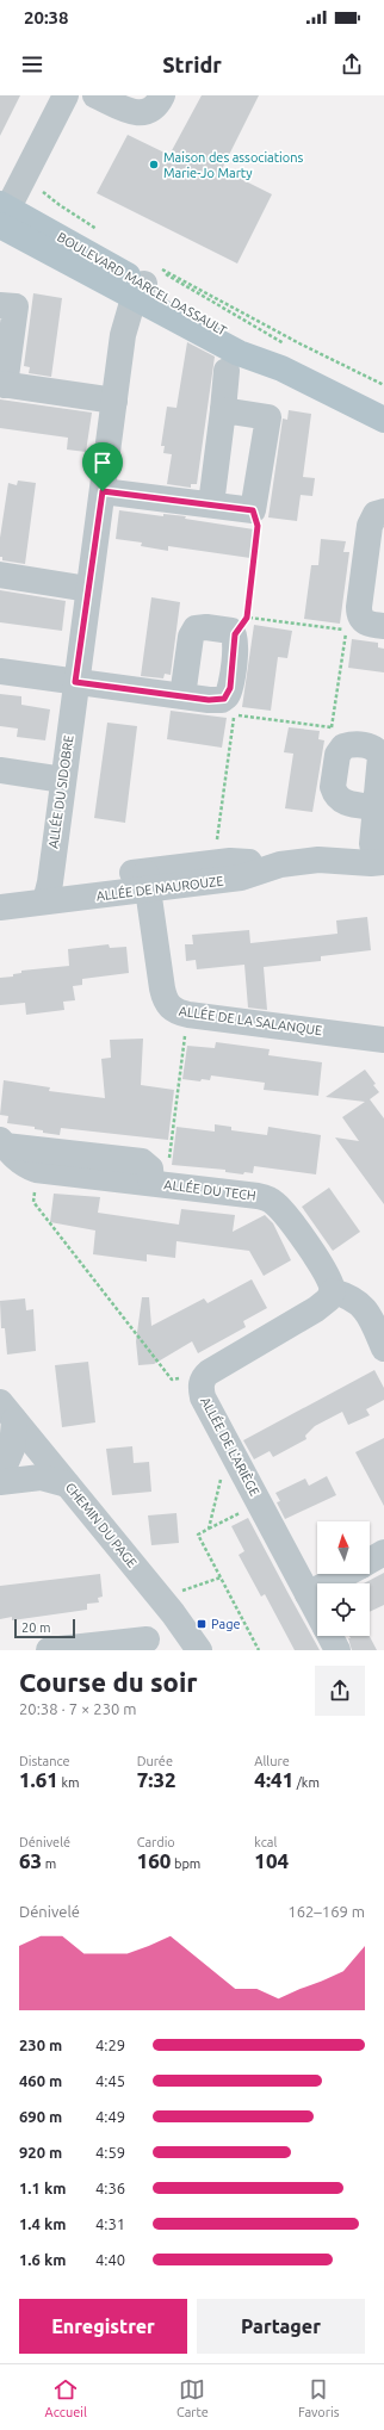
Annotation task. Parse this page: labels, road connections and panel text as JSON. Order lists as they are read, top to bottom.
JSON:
{
  "streets": {
    "main road": ["BOULEVARD MARCEL DASSAULT"],
    "street": [
      "ALLÉE DU SIDOBRE",
      "ALLÉE DE LA SALANQUE",
      "ALLÉE DU TECH",
      "ALLÉE DE L'ARIÈGE",
      "CHEMIN DU PAGE"
    ]
  },
  "crossings": [
    ["BOULEVARD MARCEL DASSAULT", "ALLÉE DU SIDOBRE"],
    ["ALLÉE DU TECH", "ALLÉE DE L'ARIÈGE"]
  ],
  "places": {
    "other": ["Maison des associations Marie-Jo Marty"],
    "transit": ["Page"]
  },
  "scale_bar": "20 m",
  "north": "top",
  "page": {
    "status": "20:38",
    "header": "Stridr",
    "scale": "20 m",
    "heading": ["Course du soir", "20:38 · 7 × 230 m"],
    "stats": [
      ["Distance", "1.61 km"],
      ["Durée", "7:32"],
      ["Allure", "4:41 /km"],
      ["Dénivelé", "63 m"],
      ["Cardio", "160 bpm"],
      ["kcal", "104"]
    ],
    "chart": ["Dénivelé", "162–169 m"],
    "list": [
      {
        "name": "230 m",
        "note": "4:29"
      },
      {
        "name": "460 m",
        "note": "4:45"
      },
      {
        "name": "690 m",
        "note": "4:49"
      },
      {
        "name": "920 m",
        "note": "4:59"
      },
      {
        "name": "1.1 km",
        "note": "4:36"
      },
      {
        "name": "1.4 km",
        "note": "4:31"
      },
      {
        "name": "1.6 km",
        "note": "4:40"
      }
    ],
    "buttons": ["Enregistrer", "Partager"],
    "tabs": ["Accueil", "Carte", "Favoris"]
  }
}
